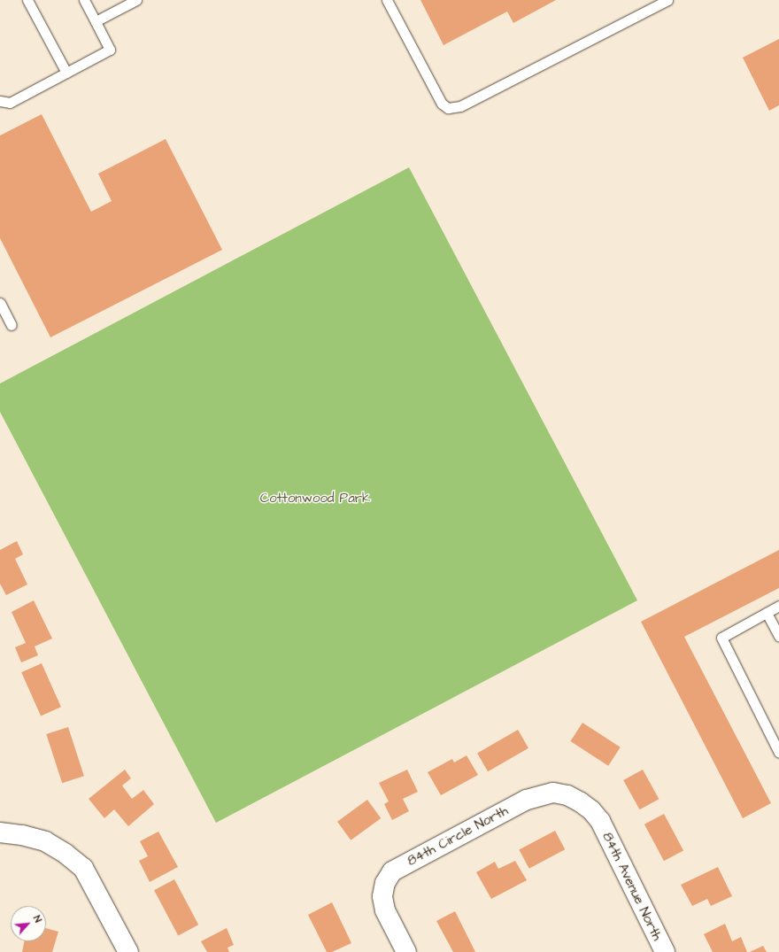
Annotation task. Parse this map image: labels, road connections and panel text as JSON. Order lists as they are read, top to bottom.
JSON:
{
  "streets": {
    "street": ["84th Circle North", "84th Avenue North"]
  },
  "crossings": [
    ["84th Circle North", "84th Avenue North"]
  ],
  "parks": ["Cottonwood Park"],
  "north": "top right"
}
